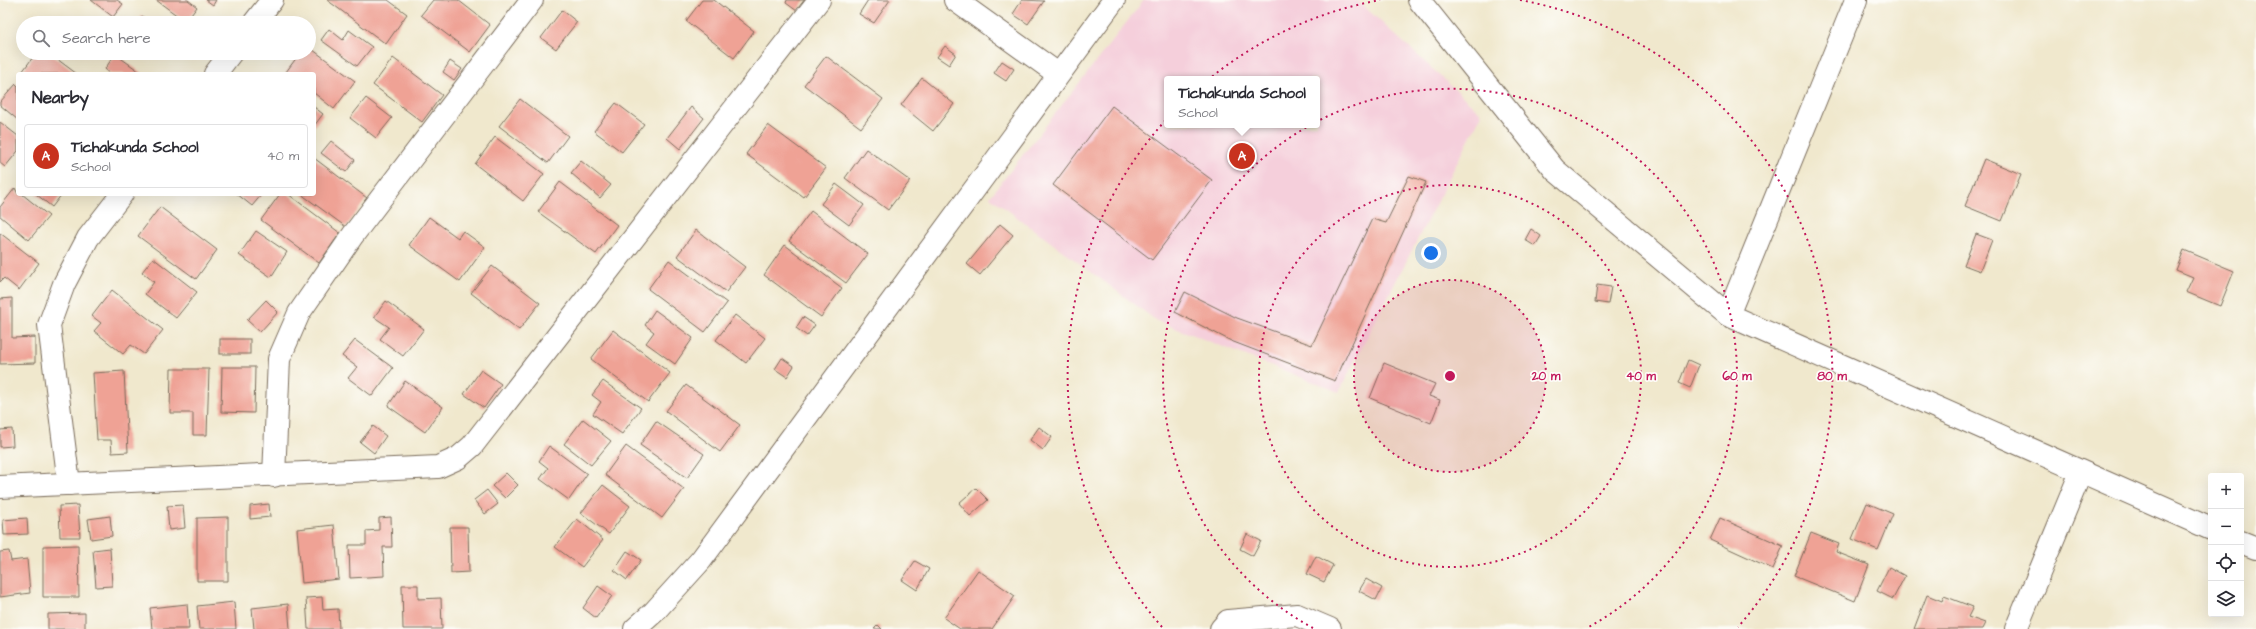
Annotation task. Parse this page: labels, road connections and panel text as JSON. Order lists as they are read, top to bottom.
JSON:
{
  "page": {
    "search": "Search here",
    "heading": "Nearby",
    "popup": ["Tichakunda School", "School"],
    "list": [
      {
        "mark": "A",
        "name": "Tichakunda School",
        "note": "School",
        "value": "40 m"
      }
    ],
    "pins": "A",
    "map_buttons": ["+", "−"]
  },
  "rings": [
    "20 m",
    "40 m",
    "60 m",
    "80 m"
  ]
}
